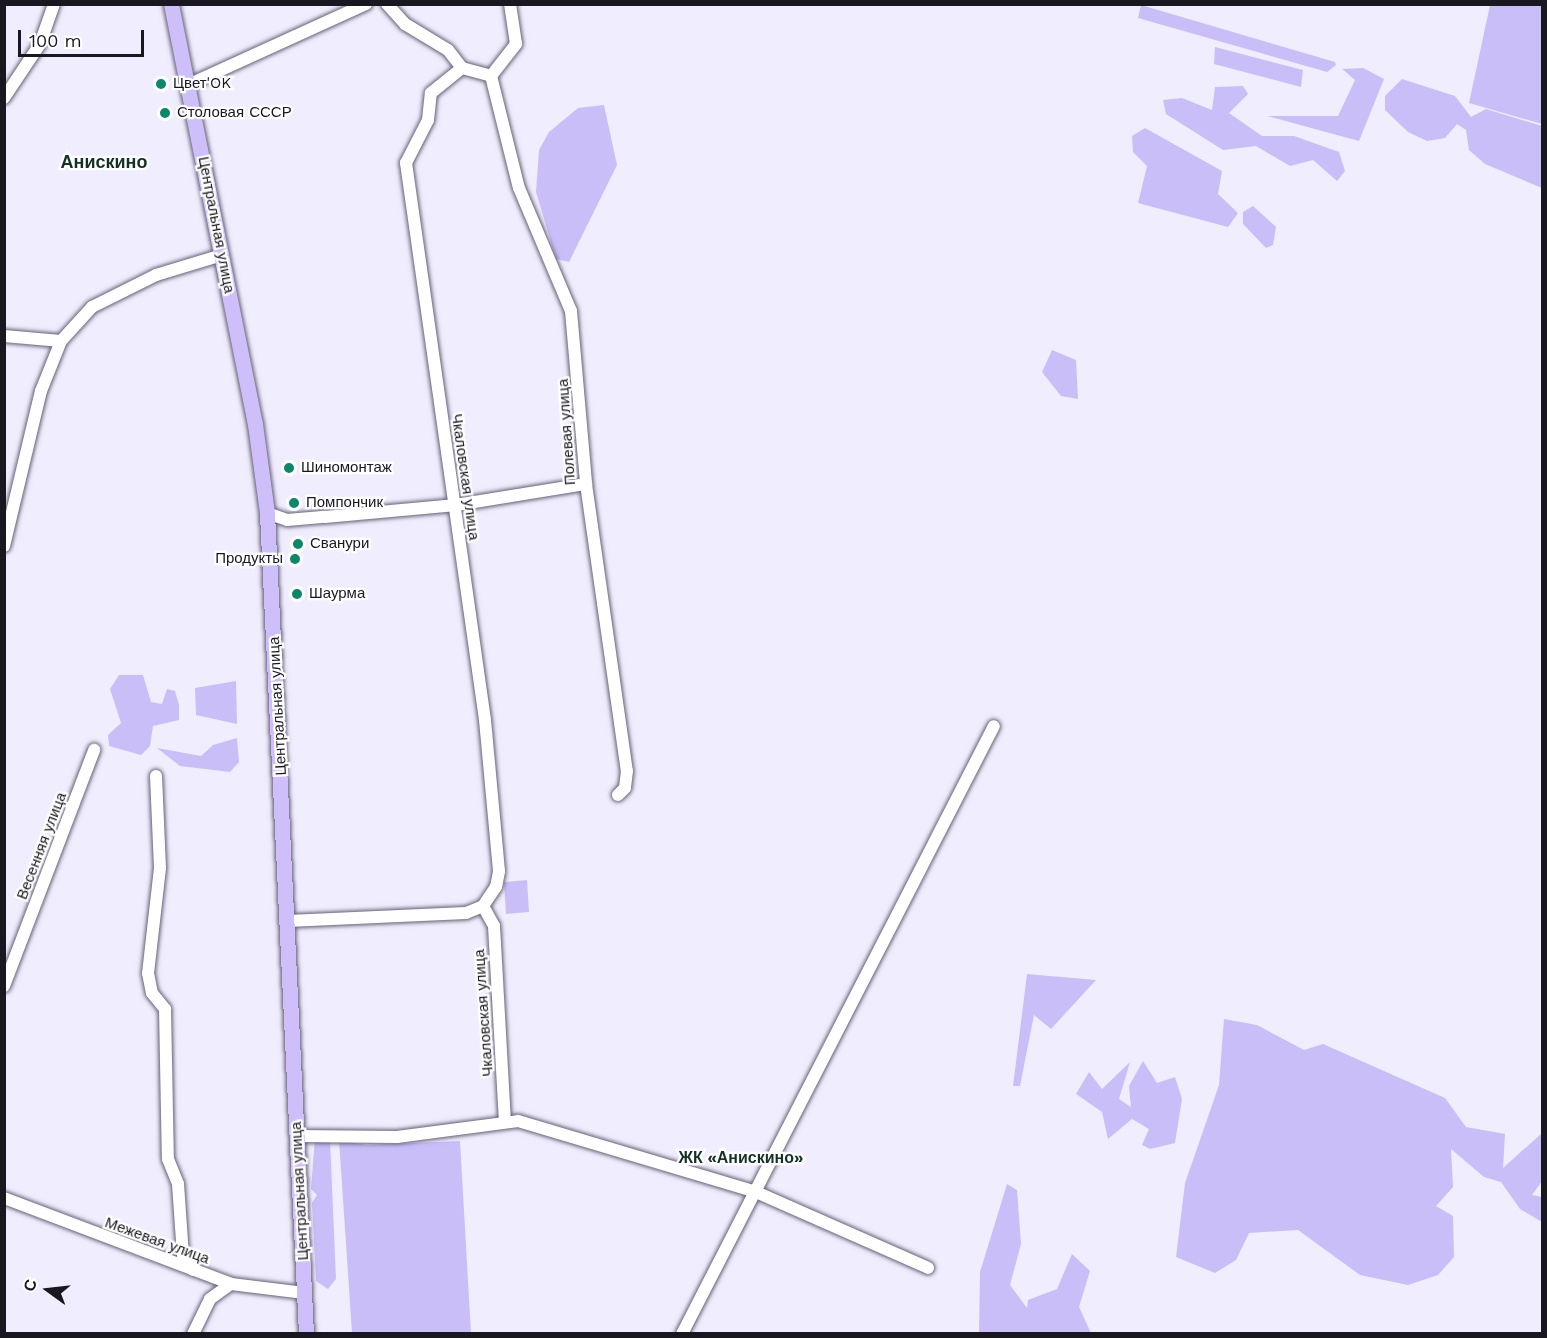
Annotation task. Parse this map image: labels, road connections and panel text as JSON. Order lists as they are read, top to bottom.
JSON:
{
  "streets": {
    "main road": ["Центральная улица"],
    "street": [
      "Полевая улица",
      "Чкаловская улица",
      "Весенняя улица",
      "Межевая улица"
    ]
  },
  "crossings": [
    ["Центральная улица", "Межевая улица"]
  ],
  "districts": ["Анискино", "ЖК «Анискино»"],
  "places": [
    "Цвет'OK",
    "Столовая СССР",
    "Шиномонтаж",
    "Помпончик",
    "Сванури",
    "Продукты",
    "Шаурма"
  ],
  "scale_bar": "100 m",
  "north": "left"
}
